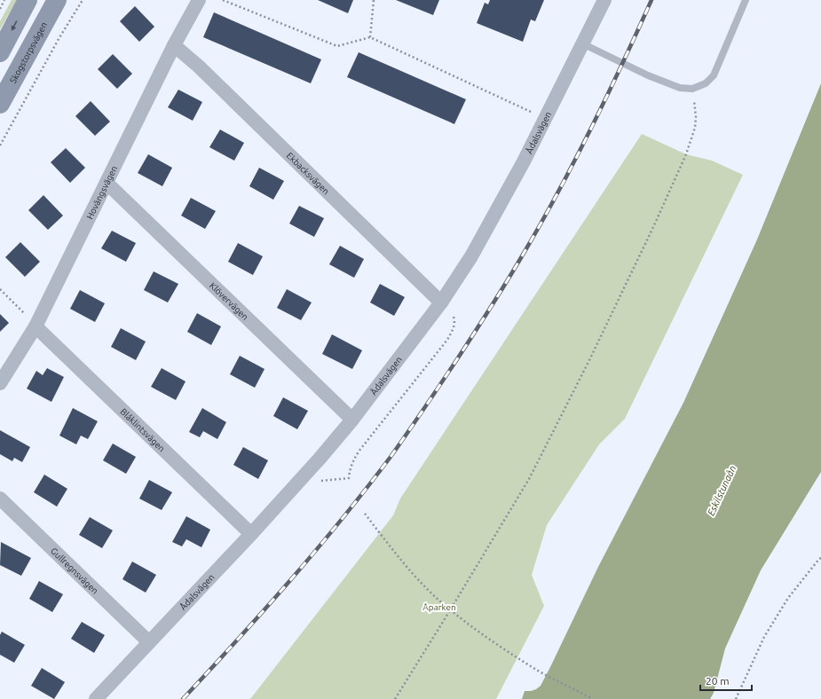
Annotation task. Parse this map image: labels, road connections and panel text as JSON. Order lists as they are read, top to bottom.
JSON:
{
  "streets": {
    "main road": ["Skogstorpsvägen"],
    "street": [
      "Ådalsvägen",
      "Ekbacksvägen",
      "Hovängsvägen",
      "Klövervägen",
      "Blåklintsvägen",
      "Gullregnsvägen"
    ]
  },
  "crossings": [
    ["Ådalsvägen", "Ekbacksvägen"],
    ["Ådalsvägen", "Klövervägen"],
    ["Ådalsvägen", "Blåklintsvägen"],
    ["Ådalsvägen", "Gullregnsvägen"],
    ["Ekbacksvägen", "Hovängsvägen"],
    ["Hovängsvägen", "Klövervägen"],
    ["Hovängsvägen", "Blåklintsvägen"]
  ],
  "water": ["Eskilstunaån"],
  "parks": ["Åparken"],
  "scale_bar": "20 m"
}
